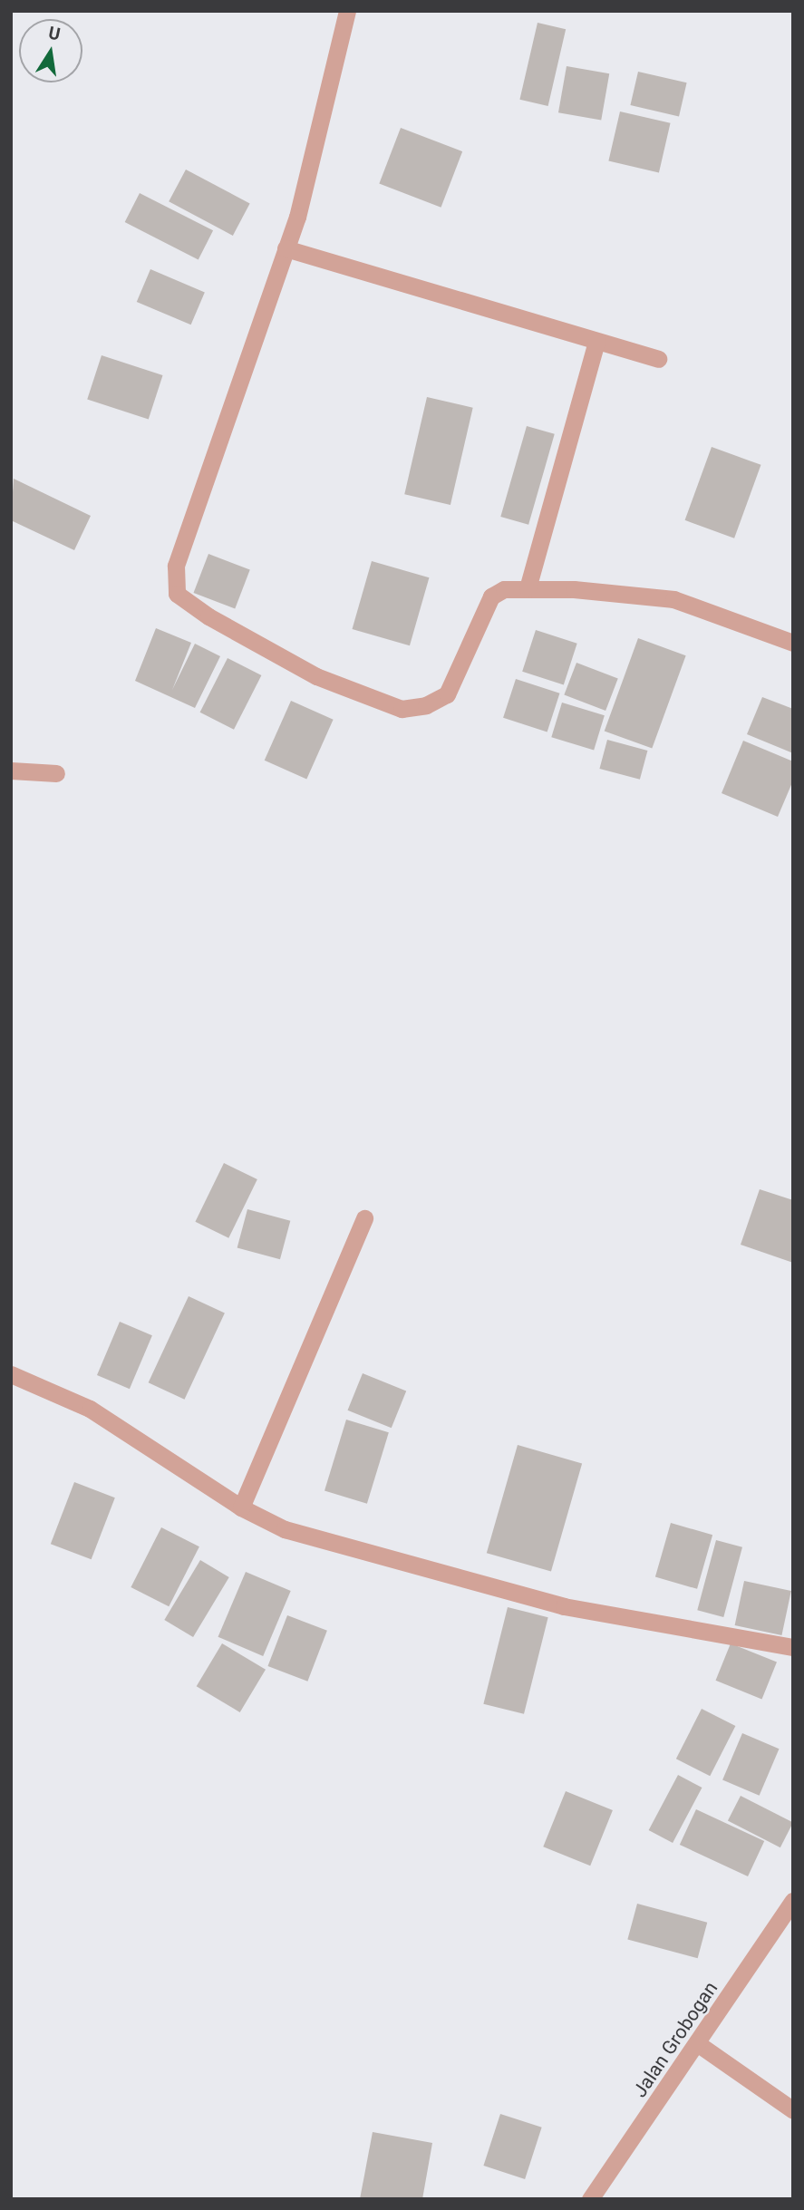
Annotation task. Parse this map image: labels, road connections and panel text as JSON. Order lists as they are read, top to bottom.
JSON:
{
  "streets": {
    "street": ["Jalan Grobogan"]
  },
  "north": "top"
}
